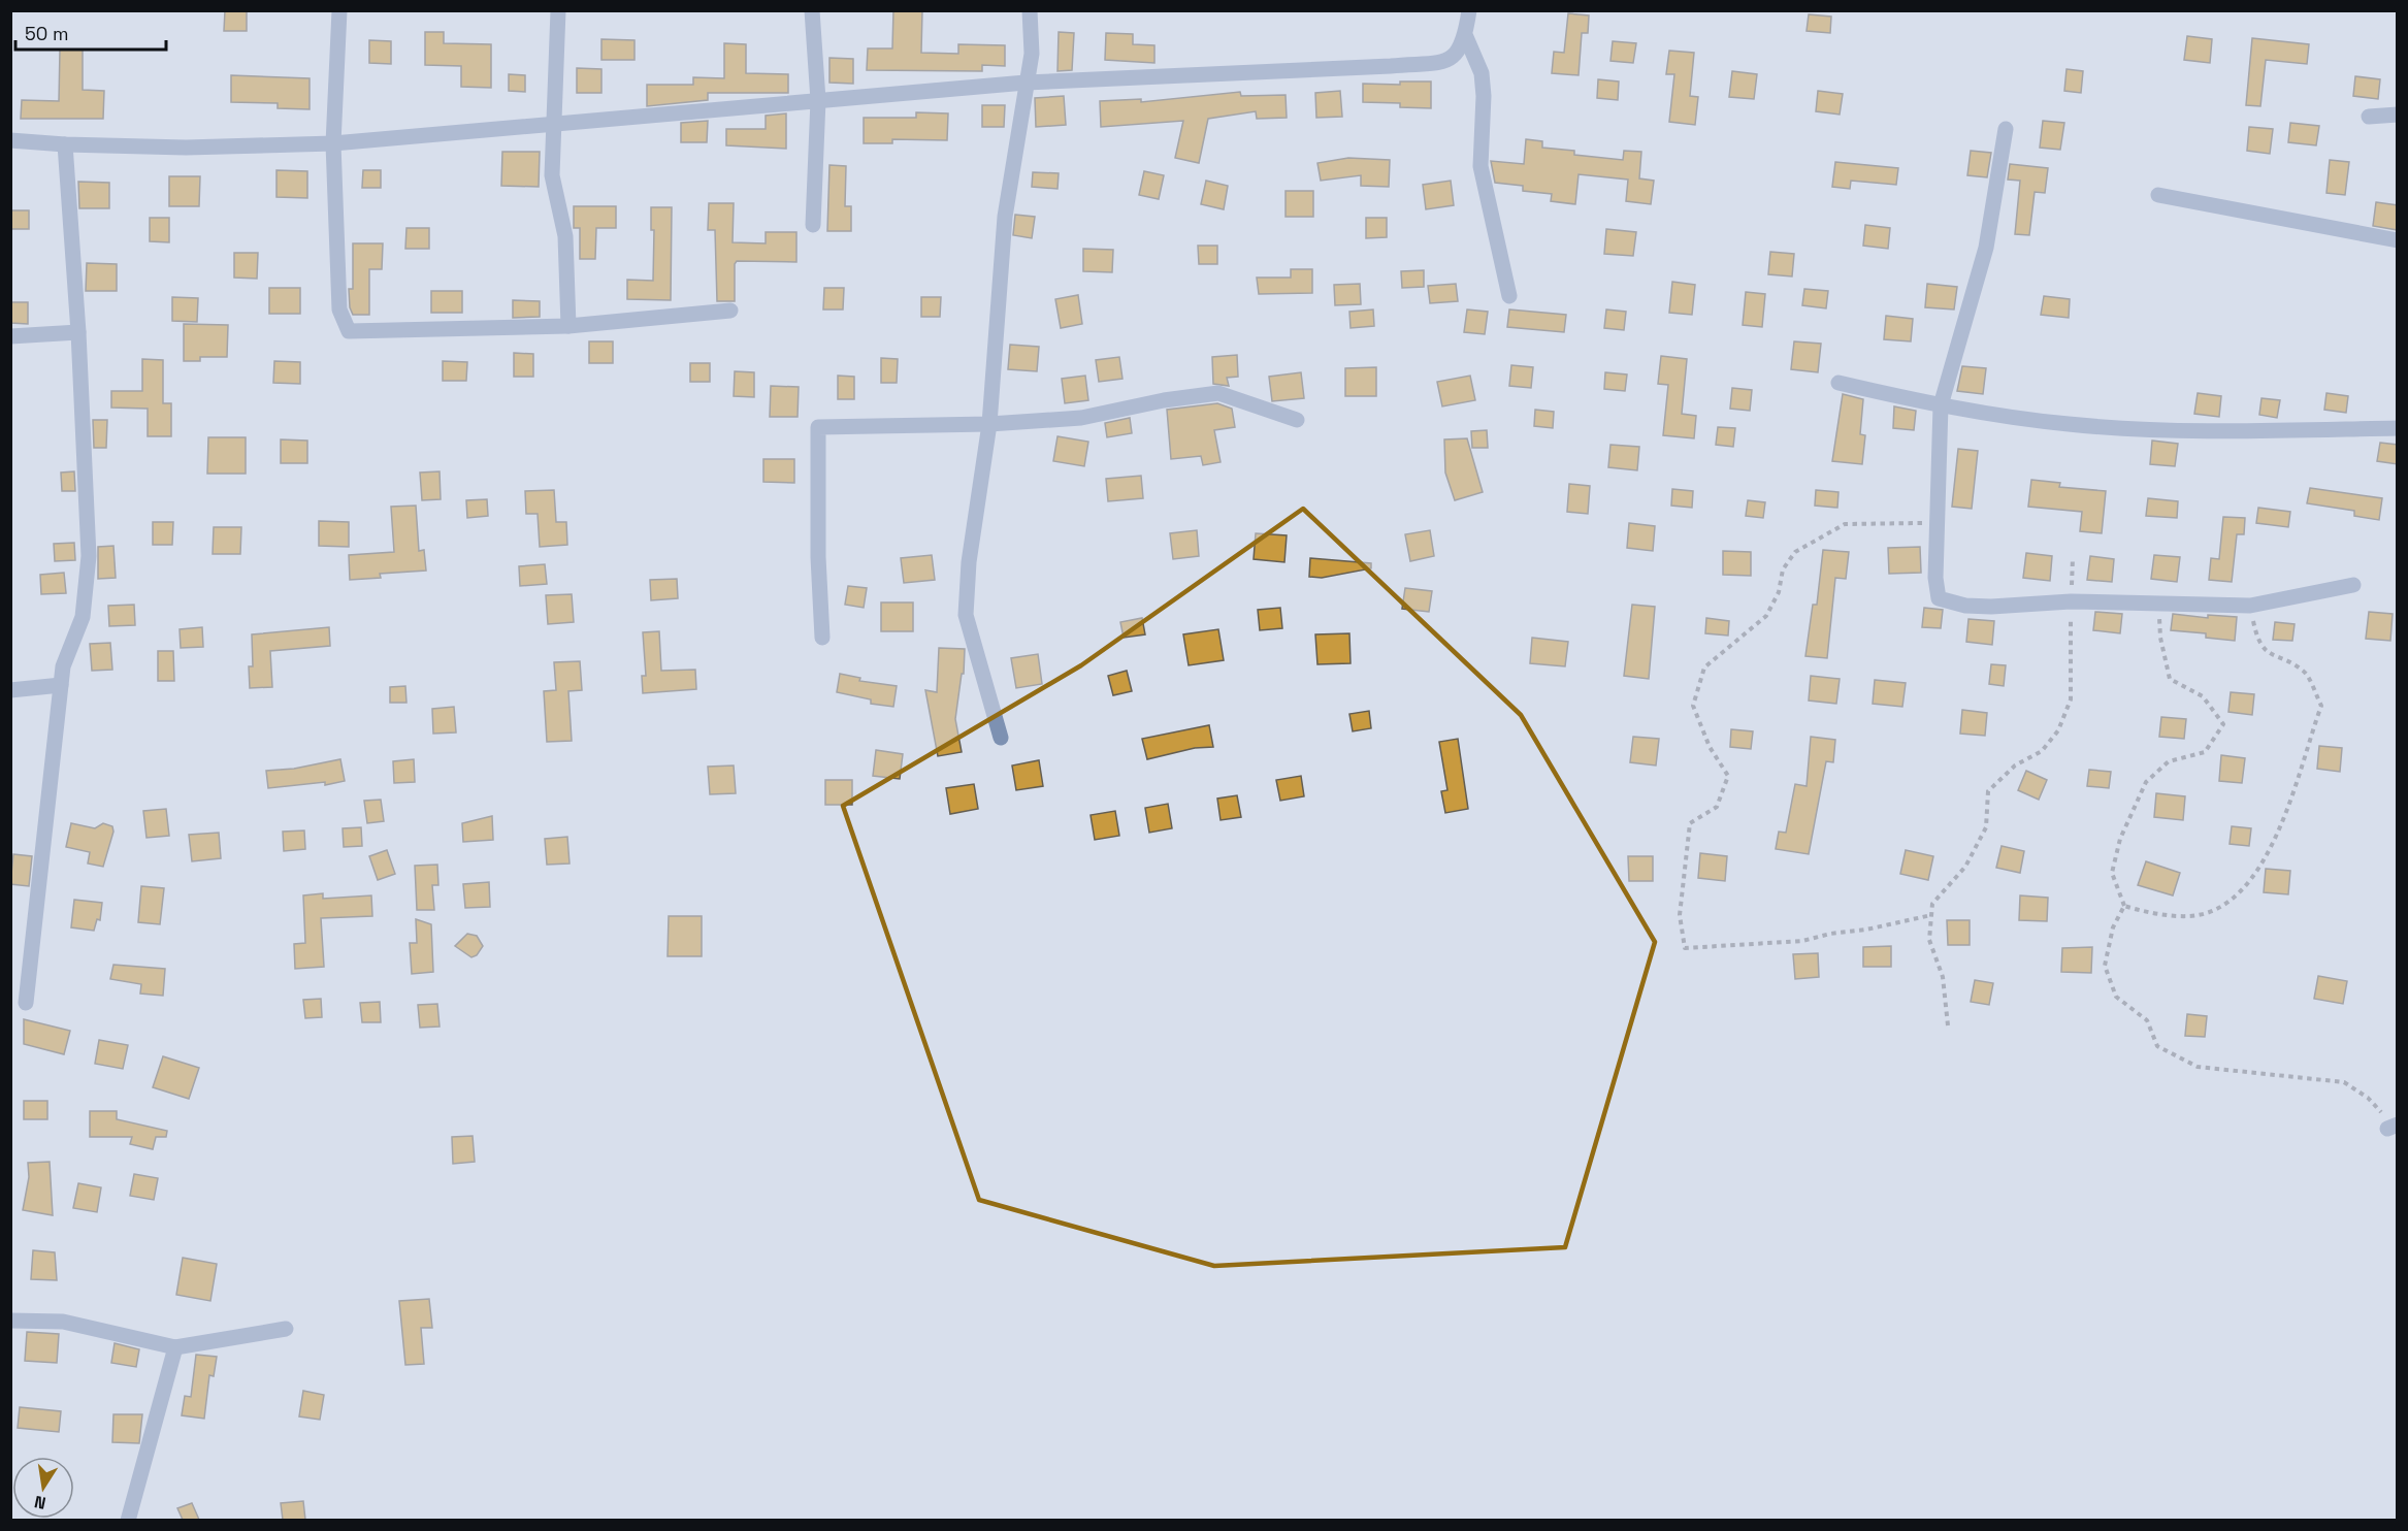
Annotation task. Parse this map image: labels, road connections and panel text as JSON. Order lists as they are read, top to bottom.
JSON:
{
  "scale_bar": "50 m",
  "north": "bottom"
}
